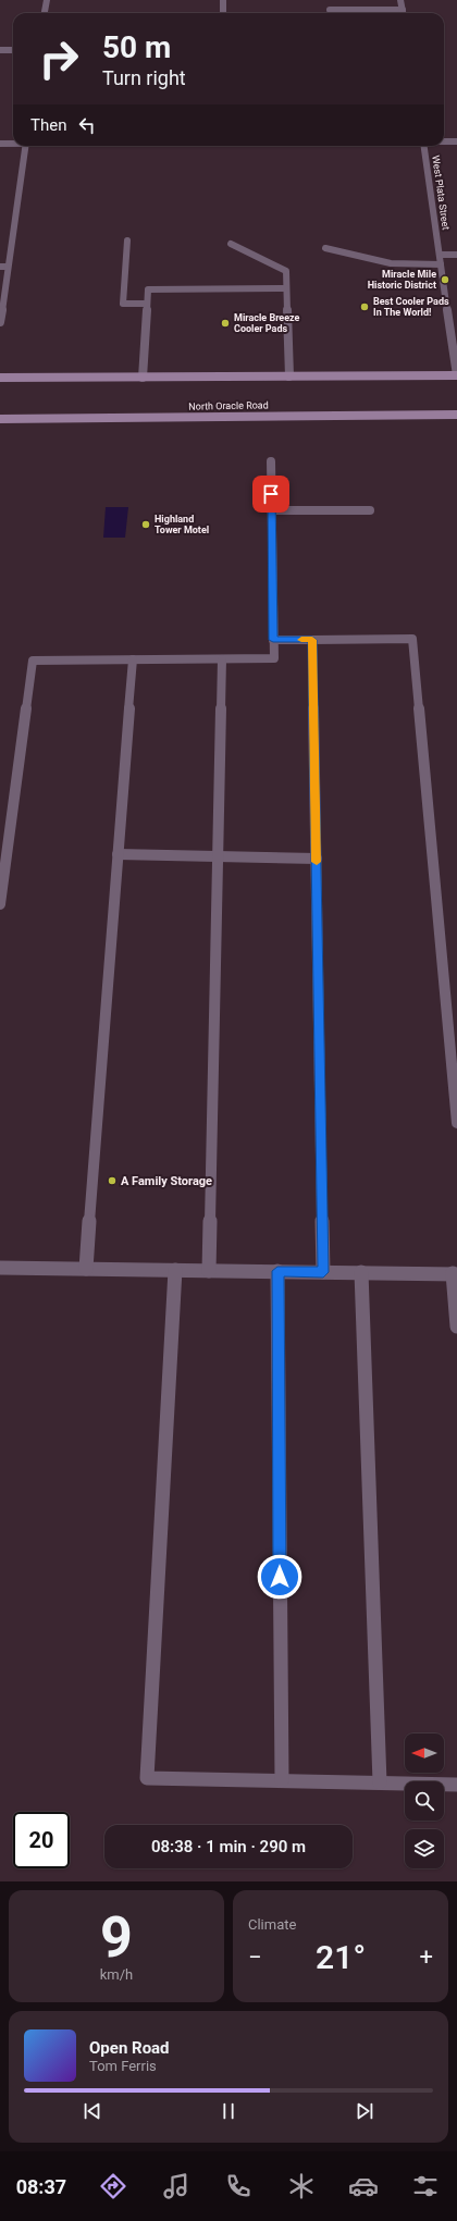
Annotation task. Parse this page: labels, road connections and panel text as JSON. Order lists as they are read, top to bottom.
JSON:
{
  "streets": {
    "main road": ["North Oracle Road"],
    "street": ["West Plata Street"]
  },
  "places": [
    "Miracle Mile Historic District",
    "Best Cooler Pads In The World!",
    "Miracle Breeze Cooler Pads",
    "Highland Tower Motel",
    "A Family Storage"
  ],
  "north": "left",
  "page": {
    "turn": ["50 m", "Turn right"],
    "then": "Then",
    "limit": "20",
    "trip": "08:38 · 1 min · 290 m",
    "tile": [
      ["9", "km/h"],
      "Climate"
    ],
    "heat": ["−", "21°", "+"],
    "song": ["Open Road", "Tom Ferris"],
    "tabs": "08:37"
  }
}
